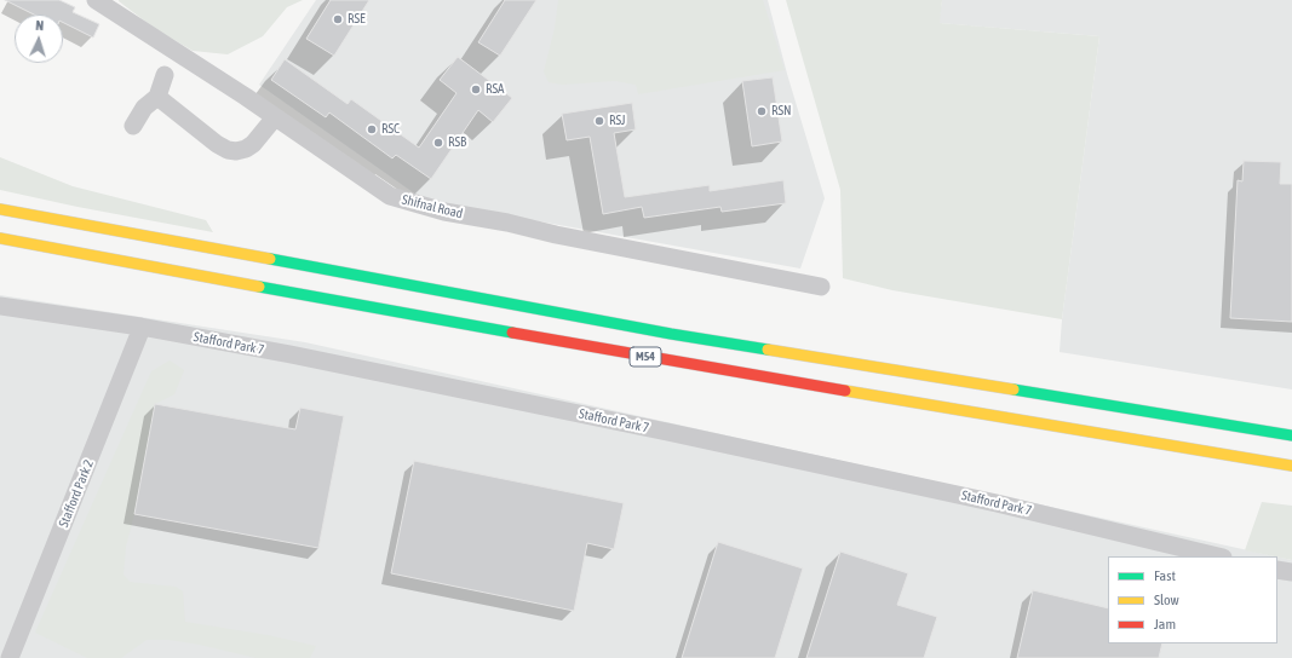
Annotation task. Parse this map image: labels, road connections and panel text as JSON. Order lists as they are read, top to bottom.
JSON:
{
  "streets": {
    "highway": ["M54"],
    "street": ["Shifnal Road", "Stafford Park 7", "Stafford Park 2"]
  },
  "crossings": [
    ["Stafford Park 7", "Stafford Park 2"]
  ],
  "places": [
    "RSE",
    "RSA",
    "RSN",
    "RSJ",
    "RSC",
    "RSB"
  ],
  "legend": ["Fast", "Slow", "Jam"],
  "north": "top"
}
